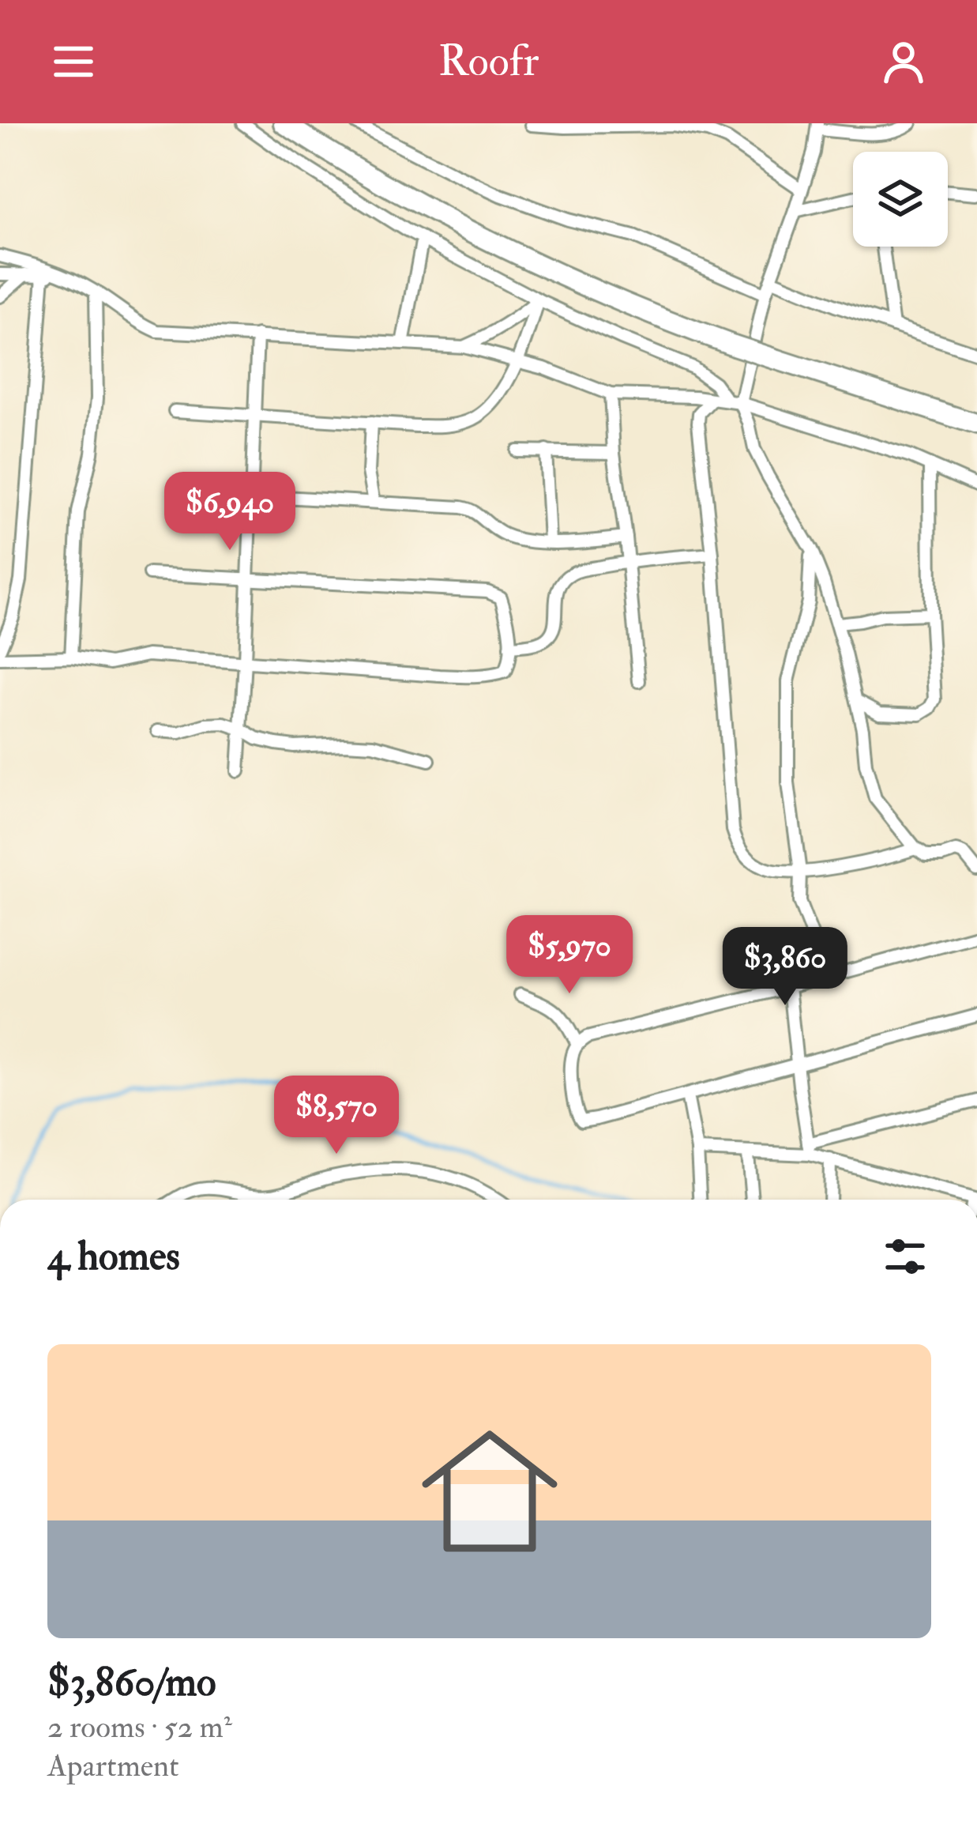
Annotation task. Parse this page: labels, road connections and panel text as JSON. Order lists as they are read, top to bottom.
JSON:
{
  "page": {
    "header": "Roofr",
    "price": [
      "$6,940",
      "$5,970",
      "$3,860",
      "$8,570"
    ],
    "heading": "4 homes",
    "list": [
      {
        "name": "$3,860/mo",
        "note": "2 rooms · 52 m² · Apartment"
      }
    ]
  }
}
